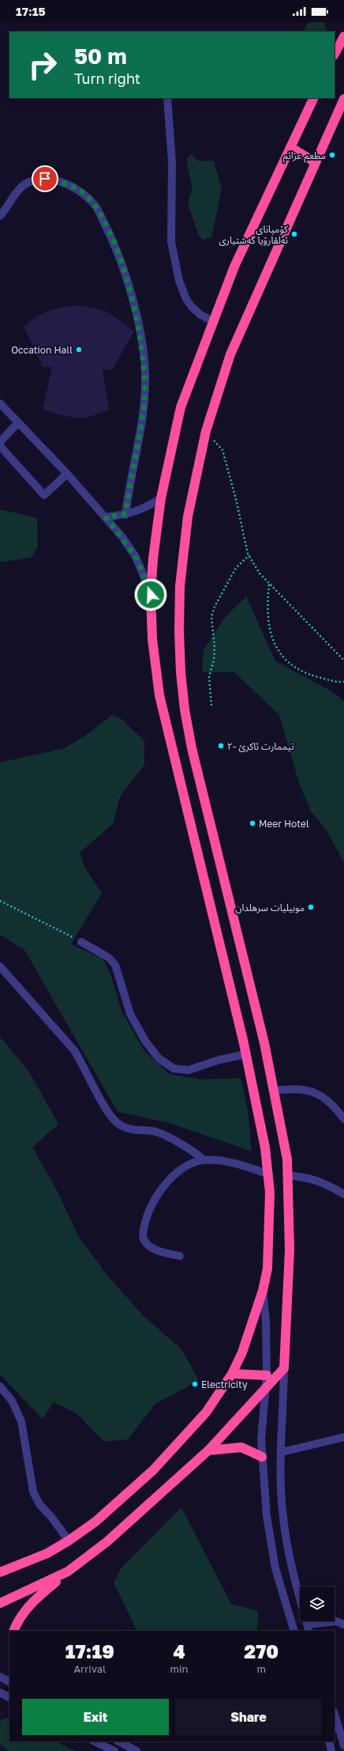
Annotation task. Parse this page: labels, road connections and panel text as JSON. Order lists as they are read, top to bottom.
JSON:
{
  "places": [
    "مطعم عزائم",
    "کۆمپانای ئەلڤارۆیا گەشتیاری",
    "Occation Hall",
    "تيممارت ئاكرئ -٢",
    "Meer Hotel",
    "موبيليات سرهلدان",
    "Electricity"
  ],
  "page": {
    "status": "17:15",
    "turn": ["50 m", "Turn right"],
    "eta": [
      "17:19",
      "Arrival",
      "4",
      "min",
      "270",
      "m"
    ],
    "buttons": ["Exit", "Share"]
  }
}
